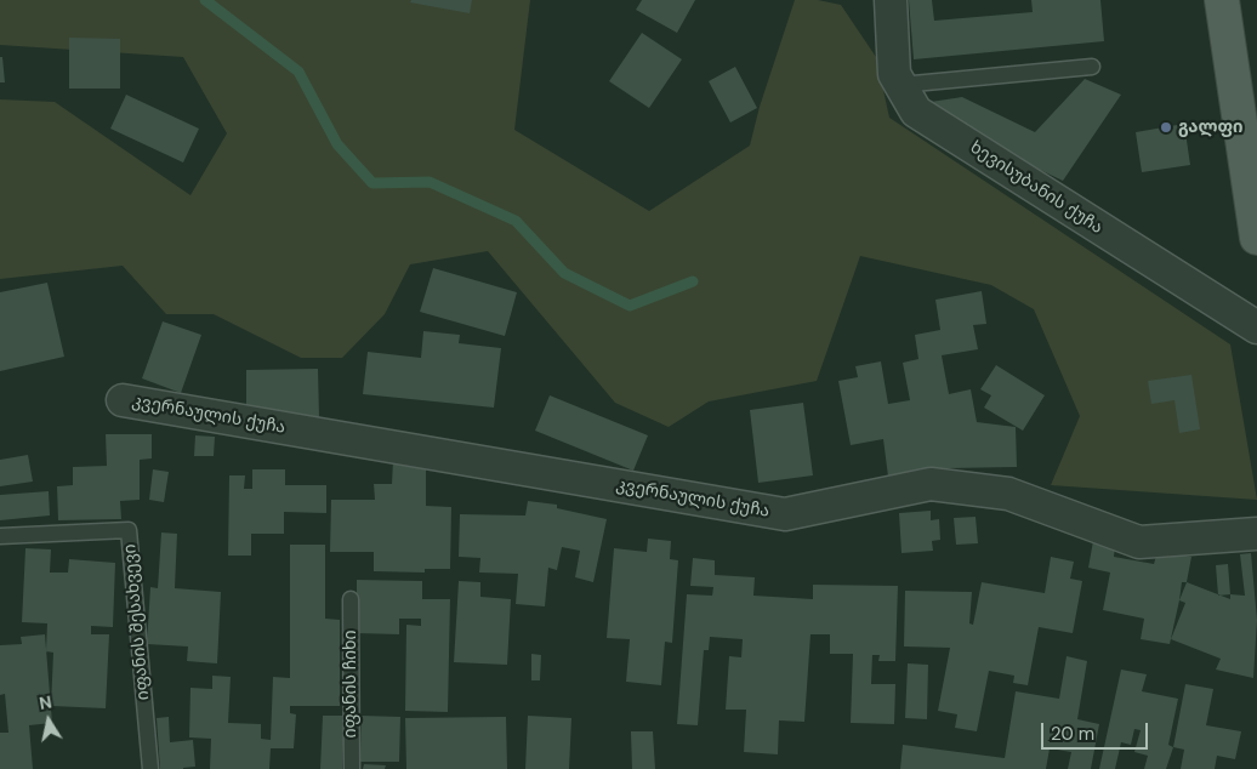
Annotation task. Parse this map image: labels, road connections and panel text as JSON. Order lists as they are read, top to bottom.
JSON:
{
  "streets": {
    "street": ["ხევისუბანის ქუჩა", "კვერნაულის ქუჩა"],
    "lane": ["იფანის შესახვევი", "იფანის ჩიხი"]
  },
  "places": ["გალფი"],
  "scale_bar": "20 m",
  "north": "top"
}
